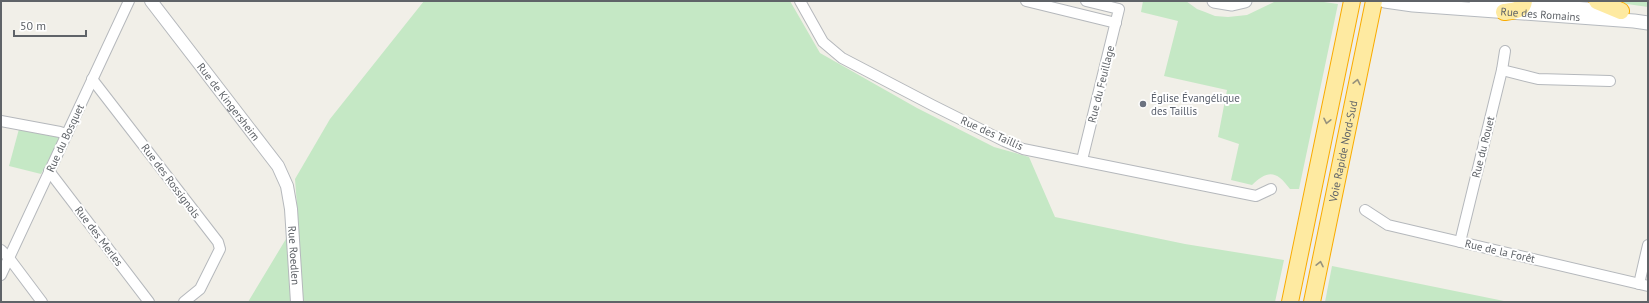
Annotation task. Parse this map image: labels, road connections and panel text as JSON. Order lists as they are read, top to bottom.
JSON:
{
  "streets": {
    "highway": ["Voie Rapide Nord-Sud"],
    "main road": ["Rue des Romains"],
    "street": [
      "Rue du Feuillage",
      "Rue de Kingersheim",
      "Rue des Taillis",
      "Rue du Bosquet",
      "Rue du Rouet",
      "Rue des Rossignols",
      "Rue des Merles",
      "Rue de la Forêt",
      "Rue Roedlen"
    ]
  },
  "crossings": [
    ["Rue du Feuillage", "Rue des Taillis"],
    ["Rue de Kingersheim", "Rue Roedlen"],
    ["Rue du Bosquet", "Rue des Rossignols"],
    ["Rue du Bosquet", "Rue des Merles"],
    ["Rue du Rouet", "Rue de la Forêt"]
  ],
  "places": ["Église Évangélique des Taillis"],
  "scale_bar": "50 m"
}
